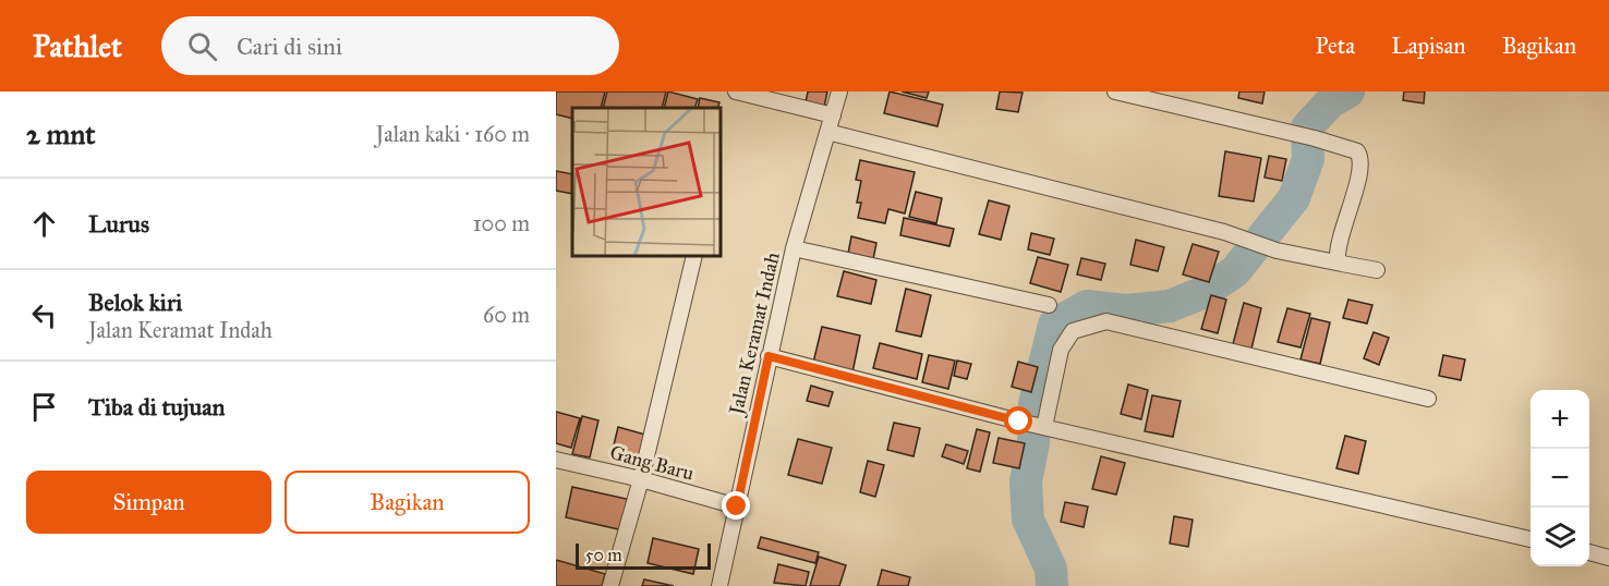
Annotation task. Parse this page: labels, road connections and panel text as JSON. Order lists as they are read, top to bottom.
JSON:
{
  "streets": {
    "street": ["Jalan Keramat Indah", "Gang Baru"]
  },
  "crossings": [
    ["Jalan Keramat Indah", "Gang Baru"]
  ],
  "scale_bar": "50 m",
  "page": {
    "header": "Pathlet",
    "search": "Cari di sini",
    "nav": ["Peta", "Lapisan", "Bagikan"],
    "heading": ["2 mnt", "Jalan kaki · 160 m"],
    "list": [
      ["Lurus", "100 m"],
      ["Belok kiri", "Jalan Keramat Indah", "60 m"],
      "Tiba di tujuan"
    ],
    "map_buttons": ["+", "−"],
    "buttons": ["Simpan", "Bagikan"],
    "scale": "50 m"
  }
}
